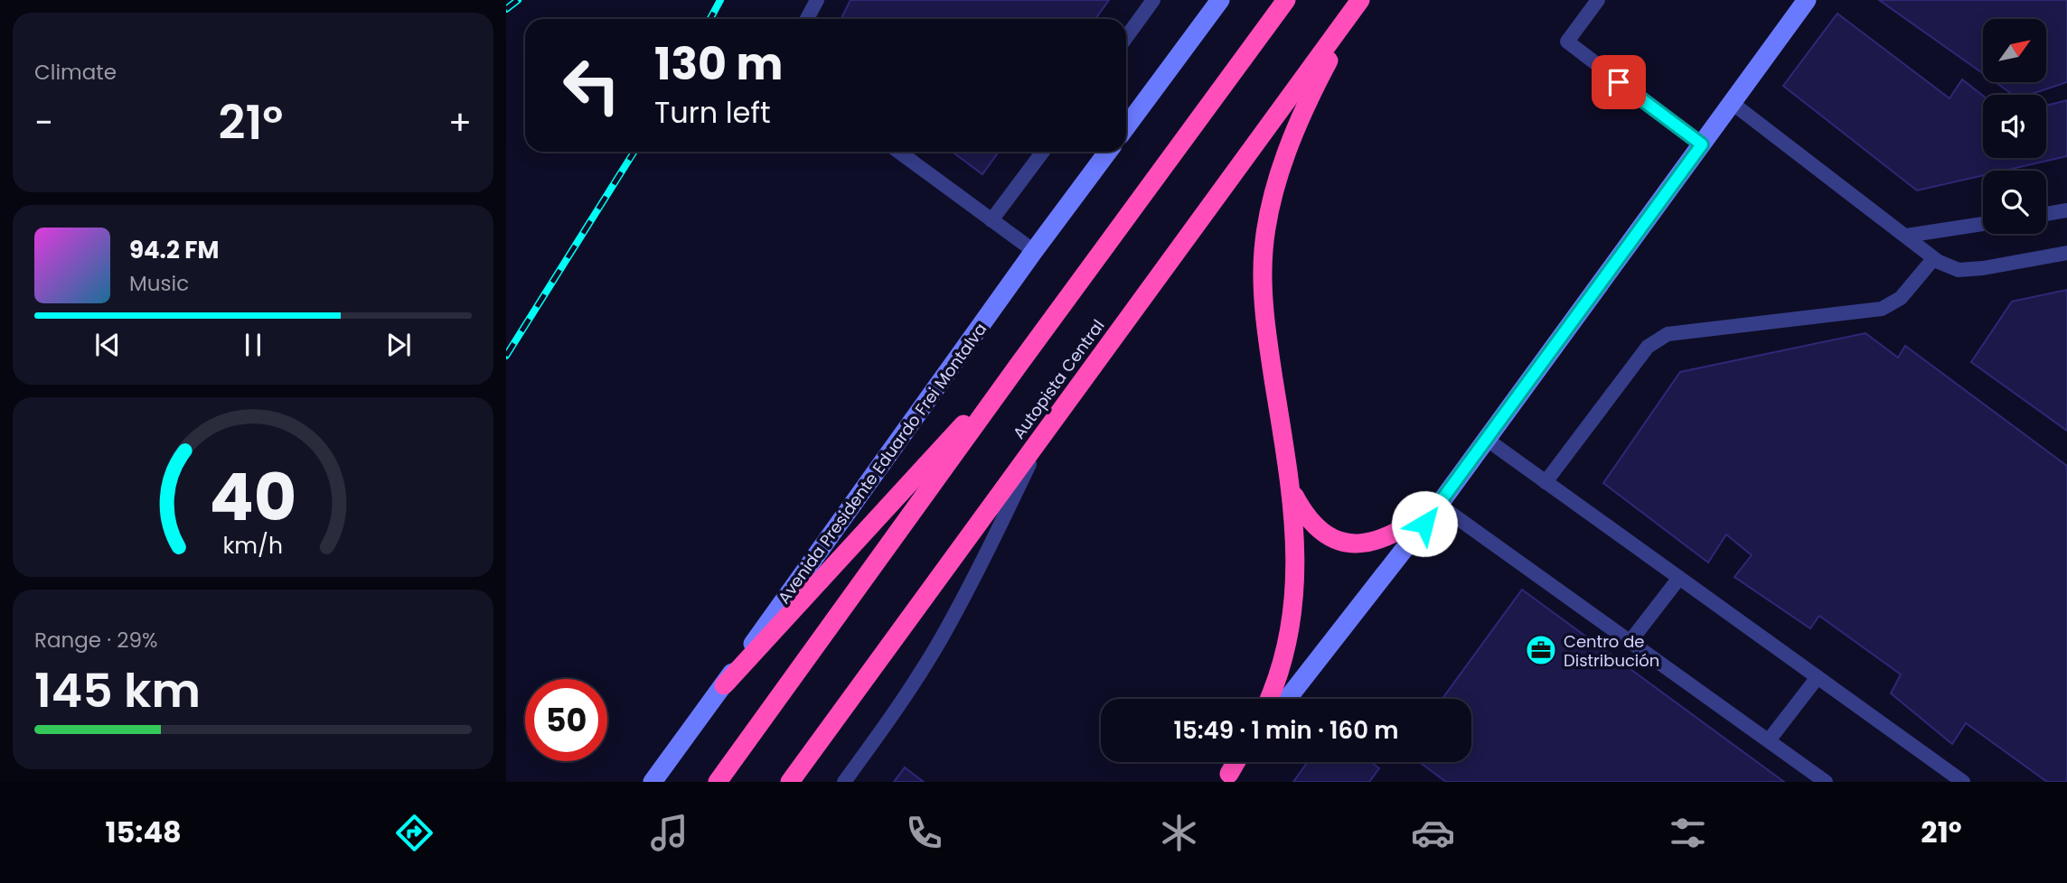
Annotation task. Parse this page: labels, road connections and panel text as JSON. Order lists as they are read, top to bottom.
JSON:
{
  "streets": {
    "highway": ["Autopista Central"],
    "main road": ["Avenida Presidente Eduardo Frei Montalva"]
  },
  "places": {
    "office": ["Centro de Distribución"]
  },
  "north": "top right",
  "page": {
    "tile": [
      "Climate",
      ["Range · 29%", "145 km"]
    ],
    "turn": ["130 m", "Turn left"],
    "heat": ["−", "21°", "+"],
    "song": ["94.2 FM", "Music"],
    "limit": "50",
    "trip": "15:49 · 1 min · 160 m",
    "tabs": ["15:48", "21°"],
    "gauge": ["40", "km/h"]
  }
}
